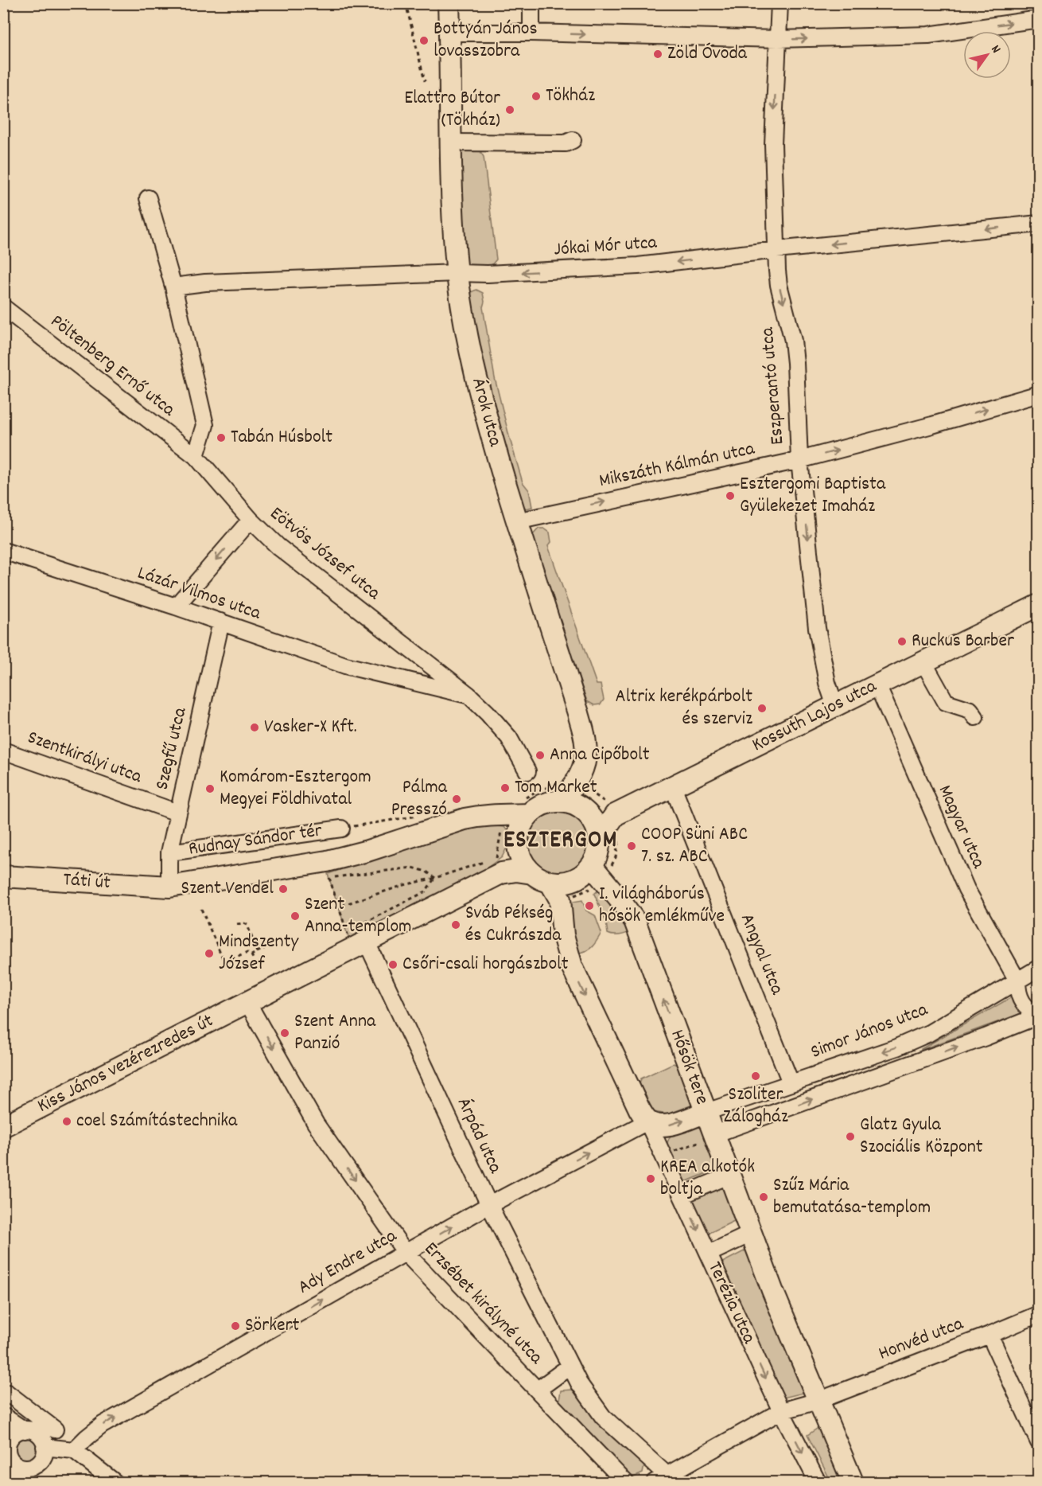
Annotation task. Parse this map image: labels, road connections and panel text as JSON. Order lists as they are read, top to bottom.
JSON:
{
  "streets": {
    "main road": [
      "Árok utca",
      "Kossuth Lajos utca",
      "Rudnay Sándor tér",
      "Táti út",
      "Kiss János vezérezredes út",
      "Hősök tere"
    ],
    "street": [
      "Jókai Mór utca",
      "Pöltenberg Ernő utca",
      "Eszperantó utca",
      "Mikszáth Kálmán utca",
      "Eötvös József utca",
      "Lázár Vilmos utca",
      "Szegfű utca",
      "Szentkirályi utca",
      "Magyar utca",
      "Angyal utca",
      "Simor János utca",
      "Árpád utca",
      "Ady Endre utca",
      "Terézia utca",
      "Erzsébet királyné utca",
      "Honvéd utca"
    ]
  },
  "crossings": [
    ["Jókai Mór utca", "Eszperantó utca"],
    ["Jókai Mór utca", "Árok utca"],
    ["Pöltenberg Ernő utca", "Eötvös József utca"],
    ["Eszperantó utca", "Mikszáth Kálmán utca"],
    ["Eszperantó utca", "Kossuth Lajos utca"],
    ["Árok utca", "Mikszáth Kálmán utca"],
    ["Árok utca", "Kossuth Lajos utca"],
    ["Árok utca", "Rudnay Sándor tér"],
    ["Árok utca", "Hősök tere"],
    ["Eötvös József utca", "Lázár Vilmos utca"],
    ["Lázár Vilmos utca", "Szegfű utca"],
    ["Kossuth Lajos utca", "Magyar utca"],
    ["Kossuth Lajos utca", "Rudnay Sándor tér"],
    ["Kossuth Lajos utca", "Angyal utca"],
    ["Kossuth Lajos utca", "Hősök tere"],
    ["Szegfű utca", "Szentkirályi utca"],
    ["Szegfű utca", "Rudnay Sándor tér"],
    ["Szegfű utca", "Táti út"],
    ["Magyar utca", "Simor János utca"],
    ["Rudnay Sándor tér", "Táti út"],
    ["Rudnay Sándor tér", "Hősök tere"],
    ["Angyal utca", "Simor János utca"],
    ["Simor János utca", "Hősök tere"],
    ["Kiss János vezérezredes út", "Erzsébet királyné utca"],
    ["Hősök tere", "Ady Endre utca"],
    ["Hősök tere", "Terézia utca"],
    ["Árpád utca", "Ady Endre utca"],
    ["Árpád utca", "Erzsébet királyné utca"],
    ["Ady Endre utca", "Terézia utca"],
    ["Ady Endre utca", "Erzsébet királyné utca"],
    ["Terézia utca", "Honvéd utca"],
    ["Erzsébet királyné utca", "Honvéd utca"]
  ],
  "one_way": [
    "Jókai Mór utca",
    "Eszperantó utca",
    "Mikszáth Kálmán utca",
    "Ady Endre utca",
    "Terézia utca",
    "Erzsébet királyné utca"
  ],
  "districts": ["ESZTERGOM"],
  "places": [
    "Bottyán János lovasszobra",
    "Zöld Óvoda",
    "Tökház",
    "Elattro Bútor (Tökház)",
    "Tabán Húsbolt",
    "Esztergomi Baptista Gyülekezet Imaház",
    "Ruckus Barber",
    "Altrix kerékpárbolt és szerviz",
    "Vasker-X Kft.",
    "Anna Cipőbolt",
    "Tom Market",
    "Komárom-Esztergom Megyei Földhivatal",
    "Pálma Presszó",
    "COOP Süni ABC 7. sz. ABC",
    "Szent Vendel",
    "I. világháborús hősök emlékműve",
    "Szent Anna-templom",
    "Sváb Pékség és Cukrászda",
    "Mindszenty József",
    "Csőri-csali horgászbolt",
    "Szent Anna Panzió",
    "Szoliter Zálogház",
    "coel Számítástechnika",
    "Glatz Gyula Szociális Központ",
    "KREA alkotók boltja",
    "Szűz Mária bemutatása-templom",
    "Sörkert"
  ],
  "north": "top right"
}
